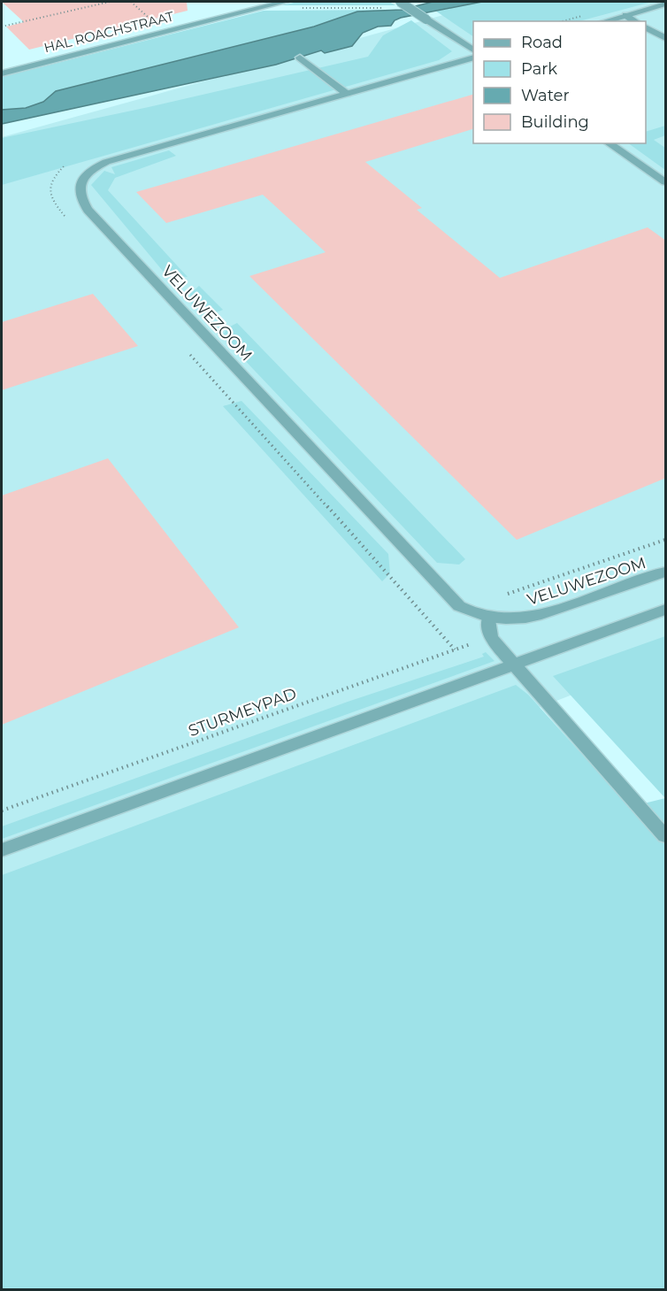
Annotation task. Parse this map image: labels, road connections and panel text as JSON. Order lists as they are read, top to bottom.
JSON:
{
  "streets": {
    "street": ["HAL ROACHSTRAAT", "VELUWEZOOM"],
    "path": ["STURMEYPAD"]
  },
  "legend": [
    "Road",
    "Park",
    "Water",
    "Building"
  ]
}
